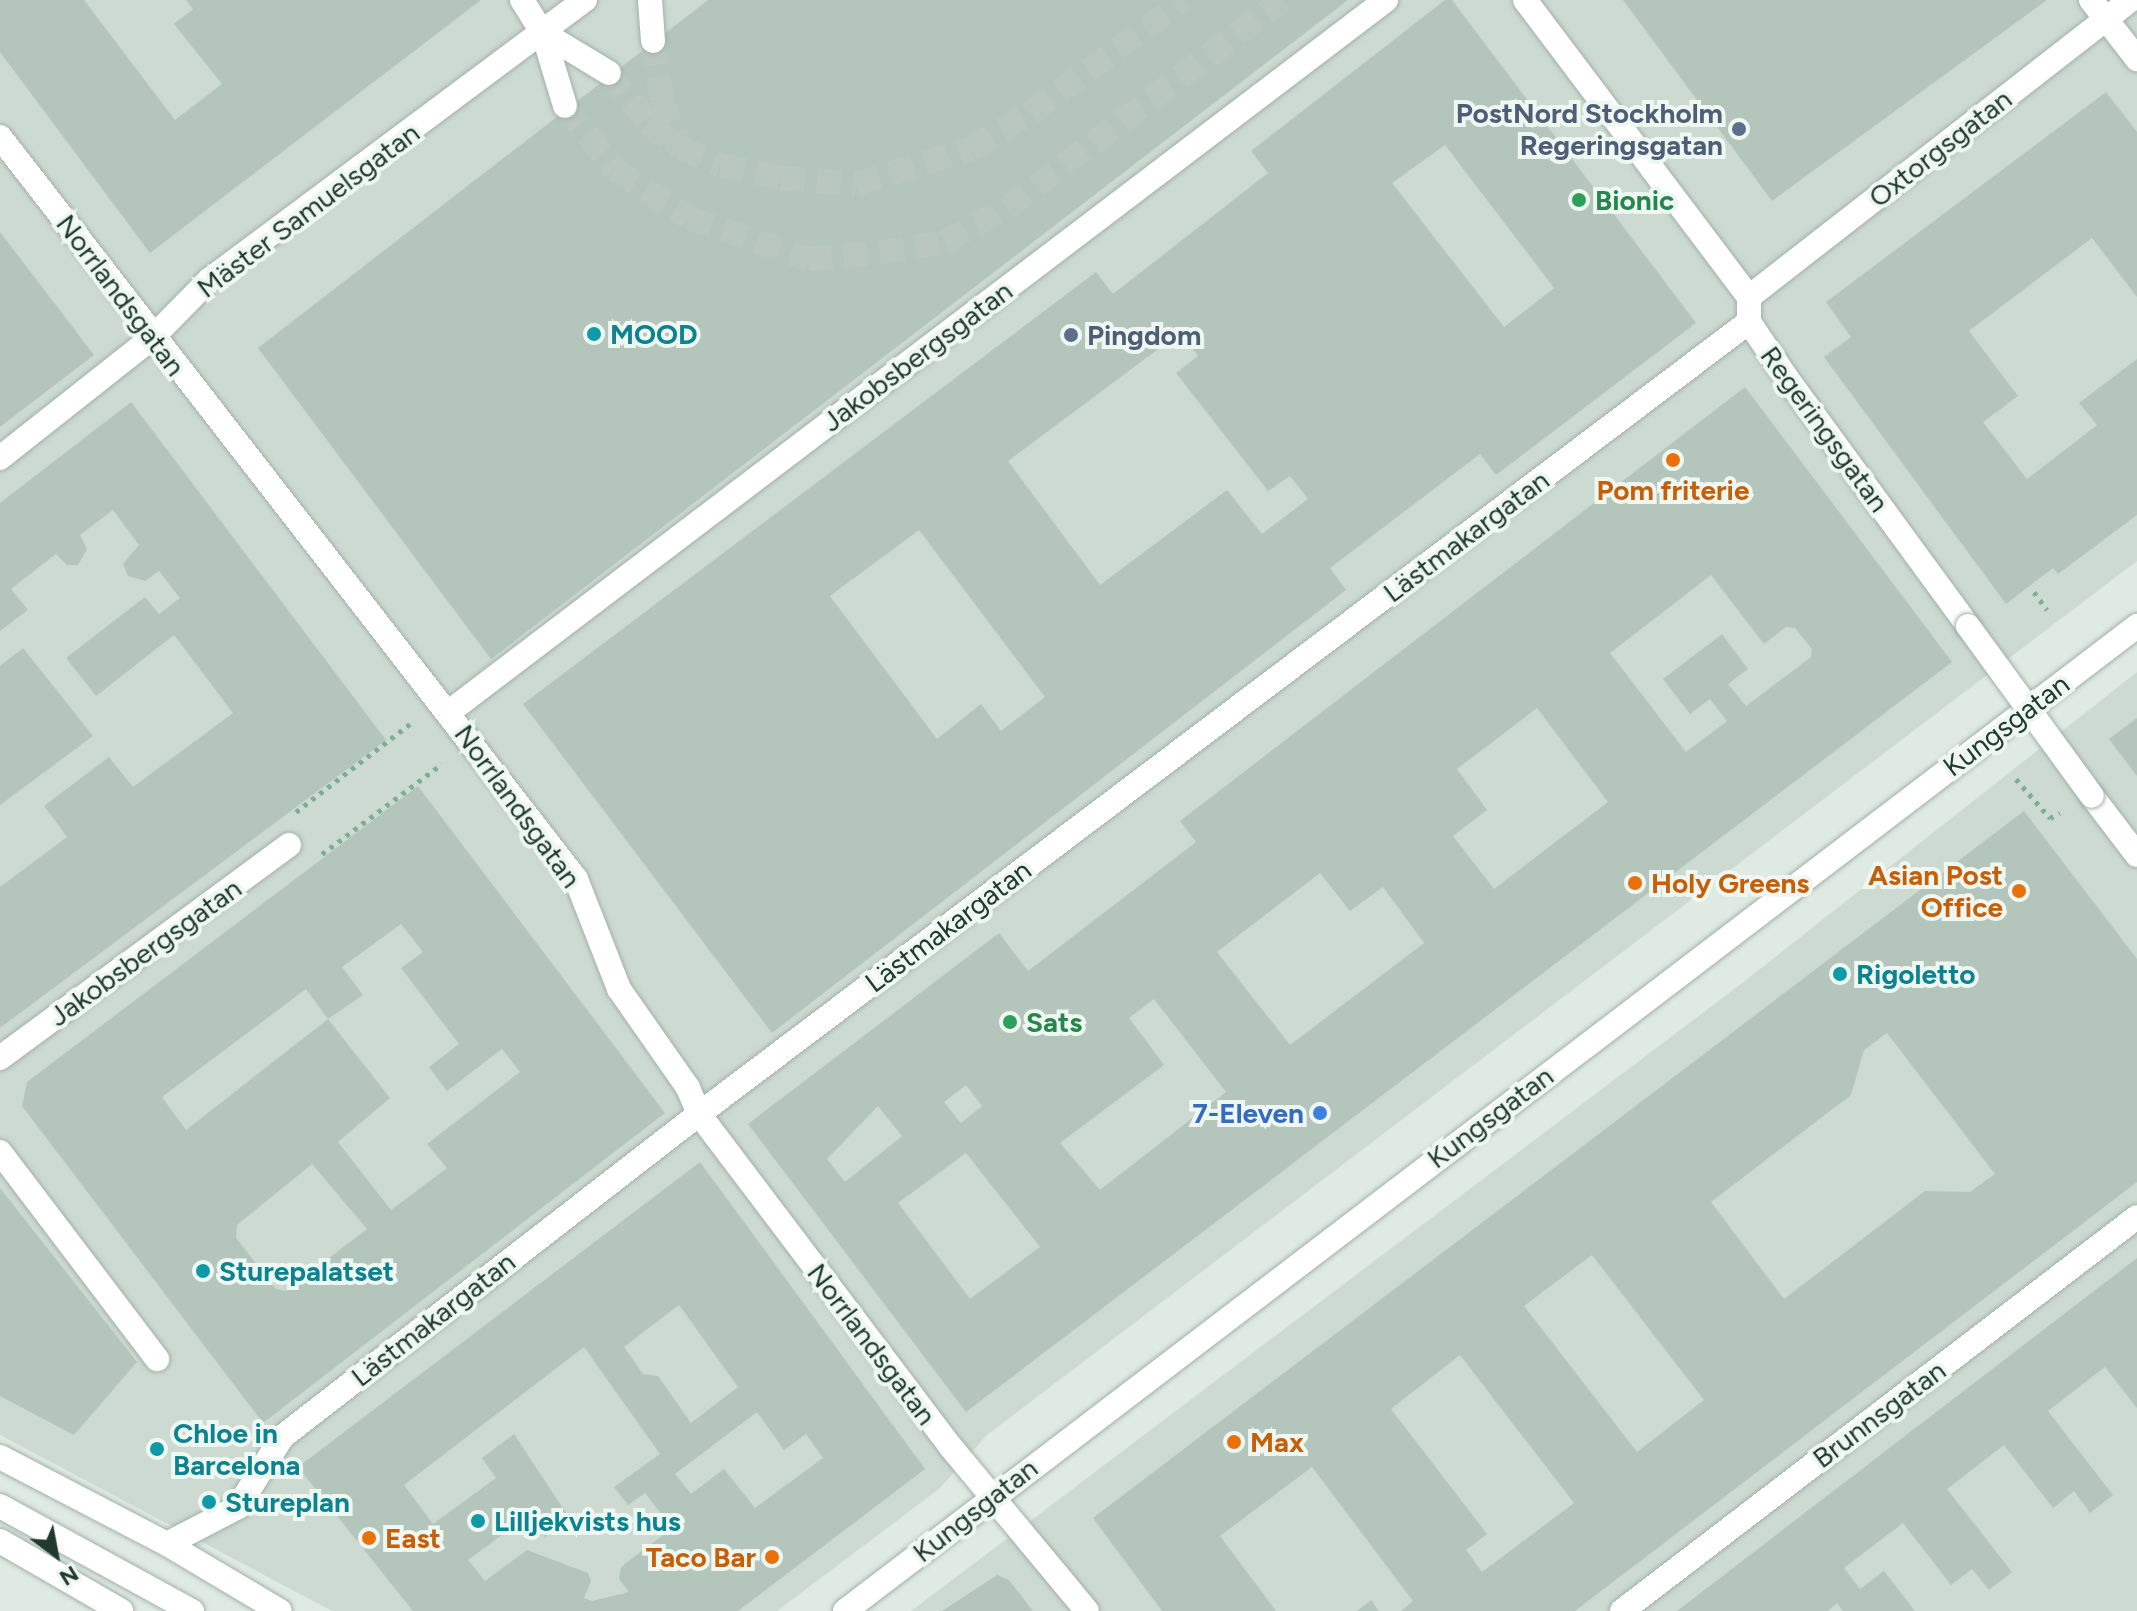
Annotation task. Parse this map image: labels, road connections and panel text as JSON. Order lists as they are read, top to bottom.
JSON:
{
  "streets": {
    "street": [
      "Oxtorgsgatan",
      "Mäster Samuelsgatan",
      "Norrlandsgatan",
      "Jakobsbergsgatan",
      "Regeringsgatan",
      "Lästmakargatan",
      "Kungsgatan",
      "Brunnsgatan"
    ]
  },
  "crossings": [
    ["Oxtorgsgatan", "Regeringsgatan"],
    ["Mäster Samuelsgatan", "Norrlandsgatan"],
    ["Norrlandsgatan", "Jakobsbergsgatan"],
    ["Norrlandsgatan", "Lästmakargatan"],
    ["Norrlandsgatan", "Kungsgatan"],
    ["Regeringsgatan", "Lästmakargatan"]
  ],
  "places": [
    "PostNord Stockholm Regeringsgatan",
    "Bionic",
    "MOOD",
    "Pingdom",
    "Pom friterie",
    "Holy Greens",
    "Asian Post Office",
    "Rigoletto",
    "Sats",
    "7-Eleven",
    "Sturepalatset",
    "Max",
    "Chloe in Barcelona",
    "Stureplan",
    "Lilljekvists hus",
    "East",
    "Taco Bar"
  ],
  "north": "bottom right"
}
